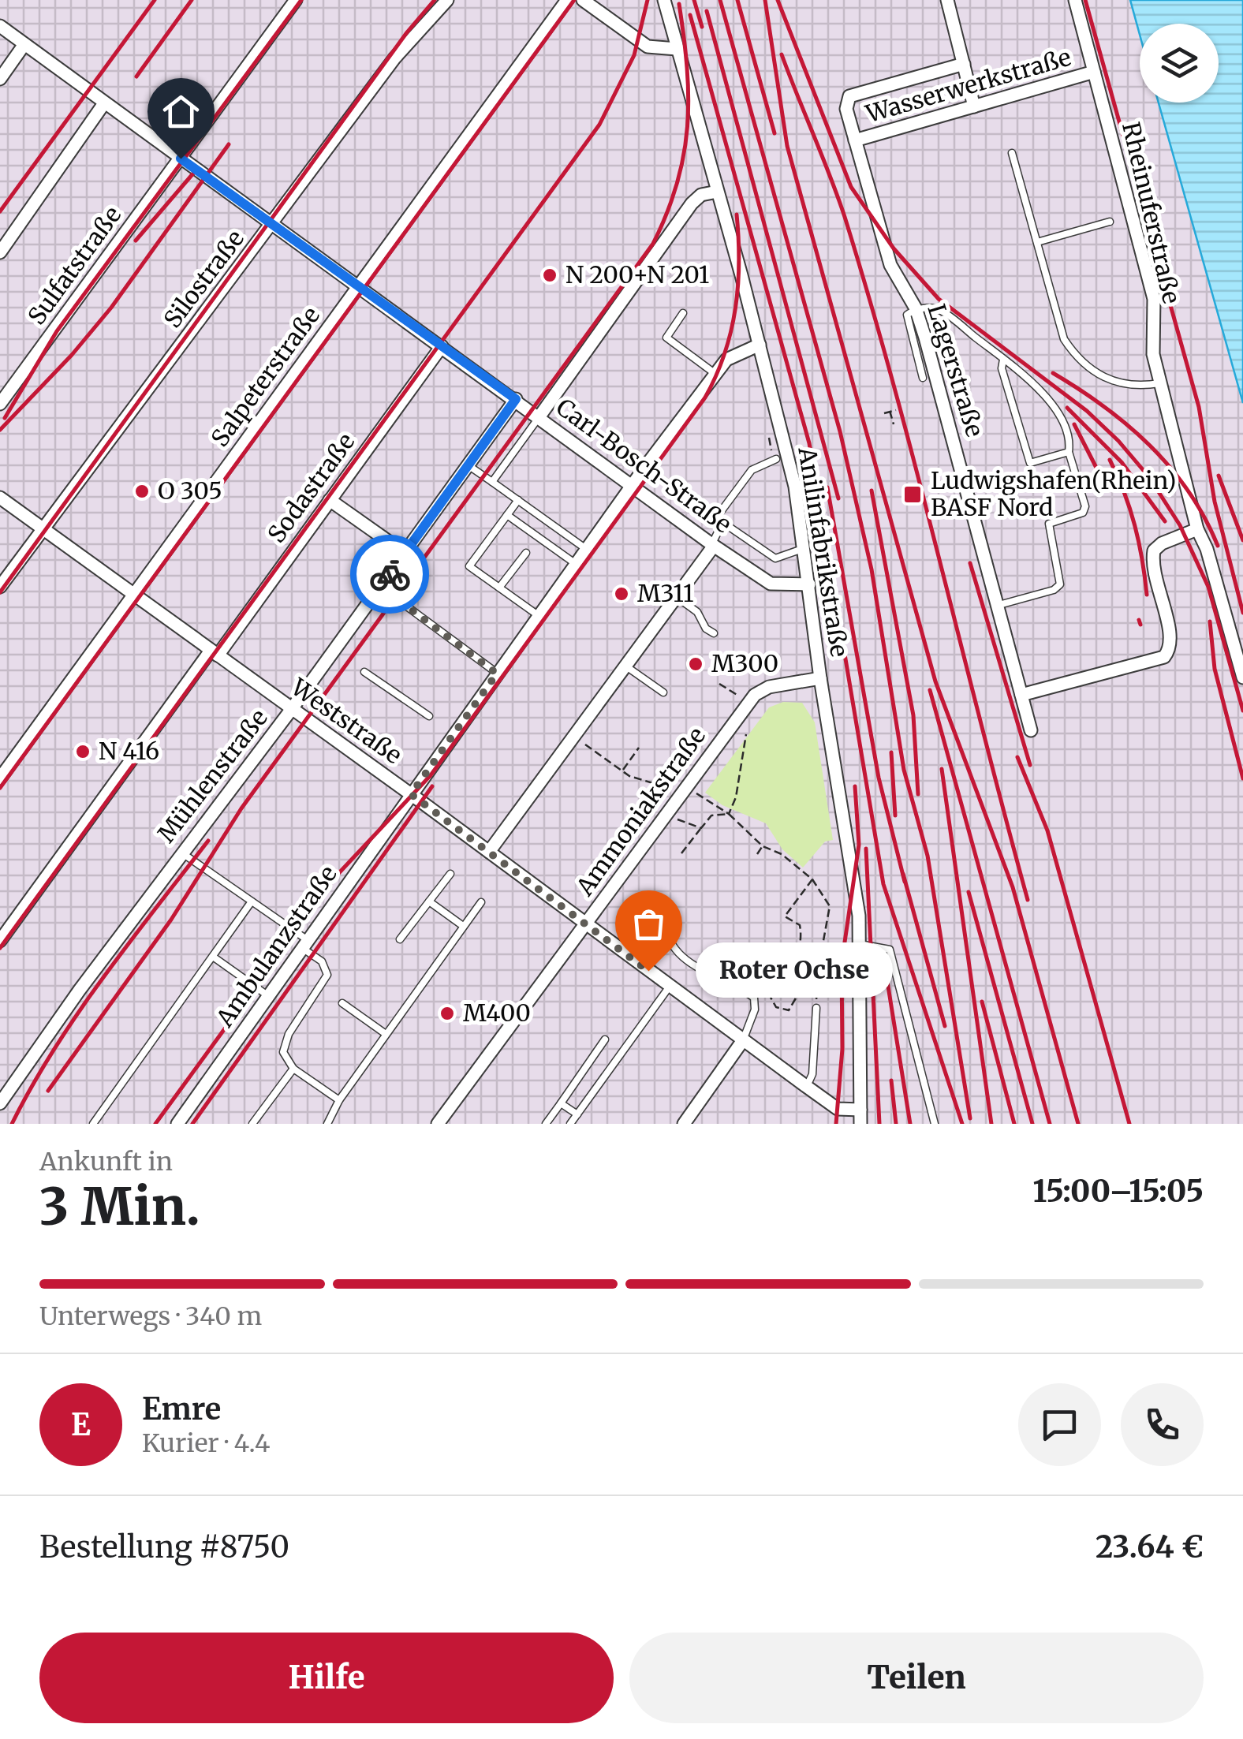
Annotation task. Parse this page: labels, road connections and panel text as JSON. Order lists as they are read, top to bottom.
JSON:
{
  "streets": {
    "street": [
      "Wasserwerkstraße",
      "Rheinuferstraße",
      "Sulfatstraße",
      "Silostraße",
      "Lagerstraße",
      "Salpeterstraße",
      "Carl-Bosch-Straße",
      "Sodastraße",
      "Anilinfabrikstraße",
      "Weststraße",
      "Mühlenstraße",
      "Ammoniakstraße",
      "Ambulanzstraße"
    ]
  },
  "crossings": [
    ["Wasserwerkstraße", "Rheinuferstraße"],
    ["Wasserwerkstraße", "Lagerstraße"],
    ["Sulfatstraße", "Carl-Bosch-Straße"],
    ["Silostraße", "Carl-Bosch-Straße"],
    ["Silostraße", "Weststraße"],
    ["Salpeterstraße", "Carl-Bosch-Straße"],
    ["Salpeterstraße", "Weststraße"],
    ["Carl-Bosch-Straße", "Sodastraße"],
    ["Carl-Bosch-Straße", "Anilinfabrikstraße"],
    ["Carl-Bosch-Straße", "Mühlenstraße"],
    ["Carl-Bosch-Straße", "Ambulanzstraße"],
    ["Sodastraße", "Weststraße"],
    ["Anilinfabrikstraße", "Weststraße"],
    ["Anilinfabrikstraße", "Ammoniakstraße"],
    ["Anilinfabrikstraße", "Ambulanzstraße"],
    ["Weststraße", "Mühlenstraße"],
    ["Weststraße", "Ammoniakstraße"],
    ["Weststraße", "Ambulanzstraße"]
  ],
  "places": {
    "other": [
      "N 200+N 201",
      "O 305",
      "M311",
      "M300",
      "N 416",
      "Roter Ochse",
      "M400"
    ],
    "transit": ["Ludwigshafen(Rhein) BASF Nord"]
  },
  "page": {
    "bubble": "Roter Ochse",
    "heading": ["3 Min.", "Ankunft in", "15:00–15:05"],
    "panel": [
      "Emre",
      "Kurier · 4.4",
      "Bestellung #8750",
      "23.64 €"
    ],
    "bar": "Unterwegs · 340 m",
    "round": "E",
    "buttons": ["Hilfe", "Teilen"]
  }
}
